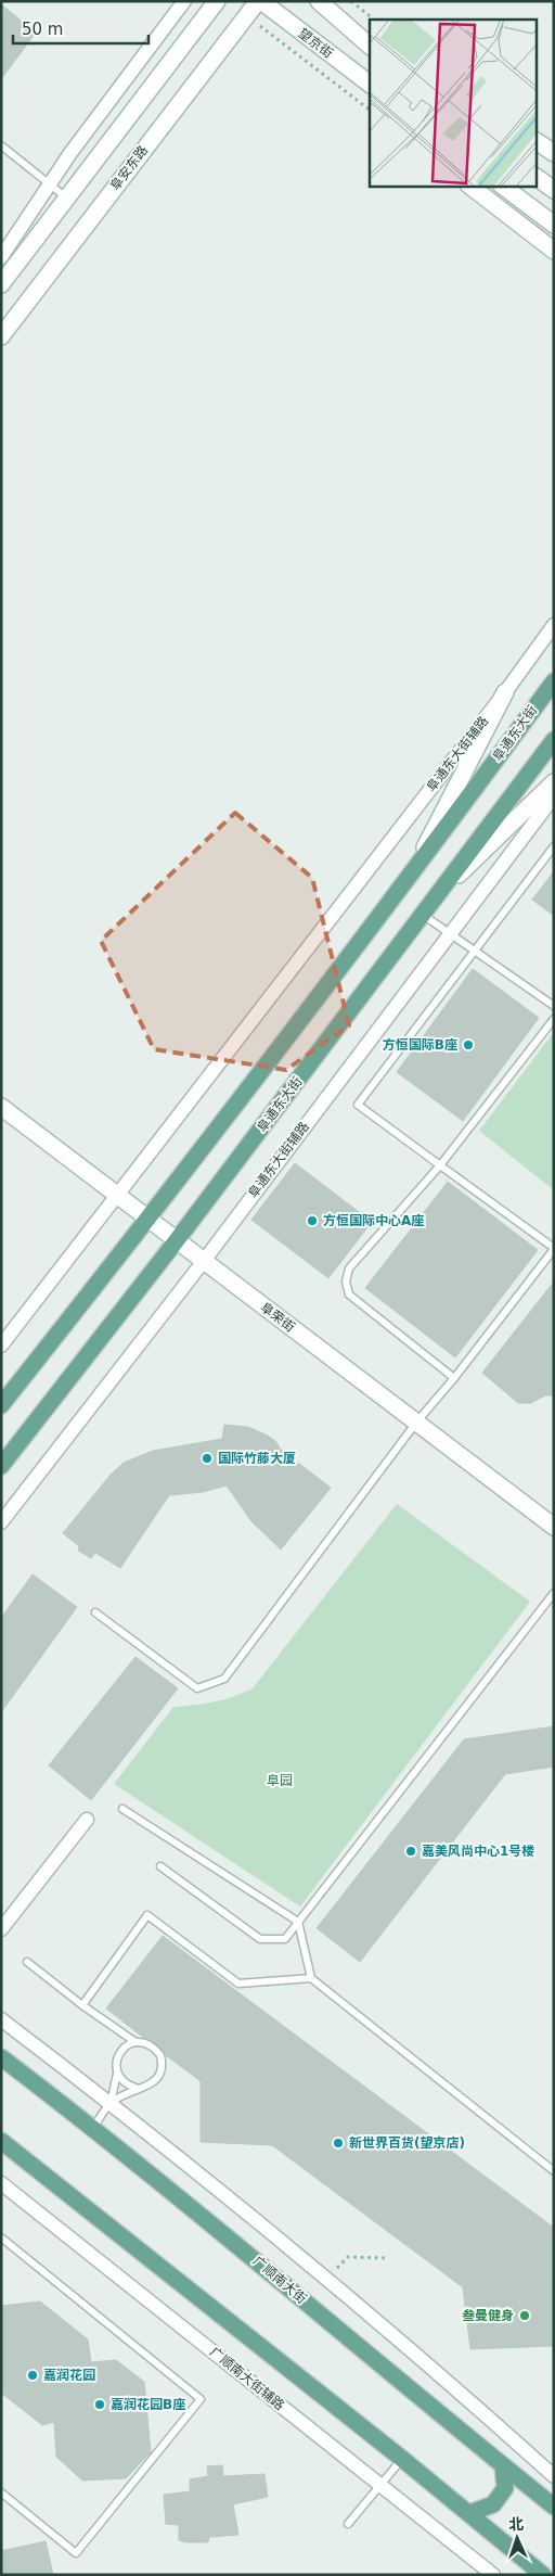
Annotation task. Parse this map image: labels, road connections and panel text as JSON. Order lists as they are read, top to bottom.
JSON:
{
  "streets": {
    "main road": ["阜通东大街", "广顺南大街"],
    "street": [
      "望京街",
      "阜安东路",
      "阜通东大街辅路",
      "阜荣街",
      "广顺南大街辅路"
    ]
  },
  "crossings": [
    ["望京街", "阜安东路"],
    ["阜通东大街", "阜荣街"],
    ["阜通东大街辅路", "阜荣街"]
  ],
  "parks": ["阜园"],
  "places": [
    "方恒国际B座",
    "方恒国际中心A座",
    "国际竹藤大厦",
    "嘉美风尚中心1号楼",
    "新世界百货(望京店)",
    "叁曼健身",
    "嘉润花园",
    "嘉润花园B座"
  ],
  "scale_bar": "50 m",
  "north": "top"
}
